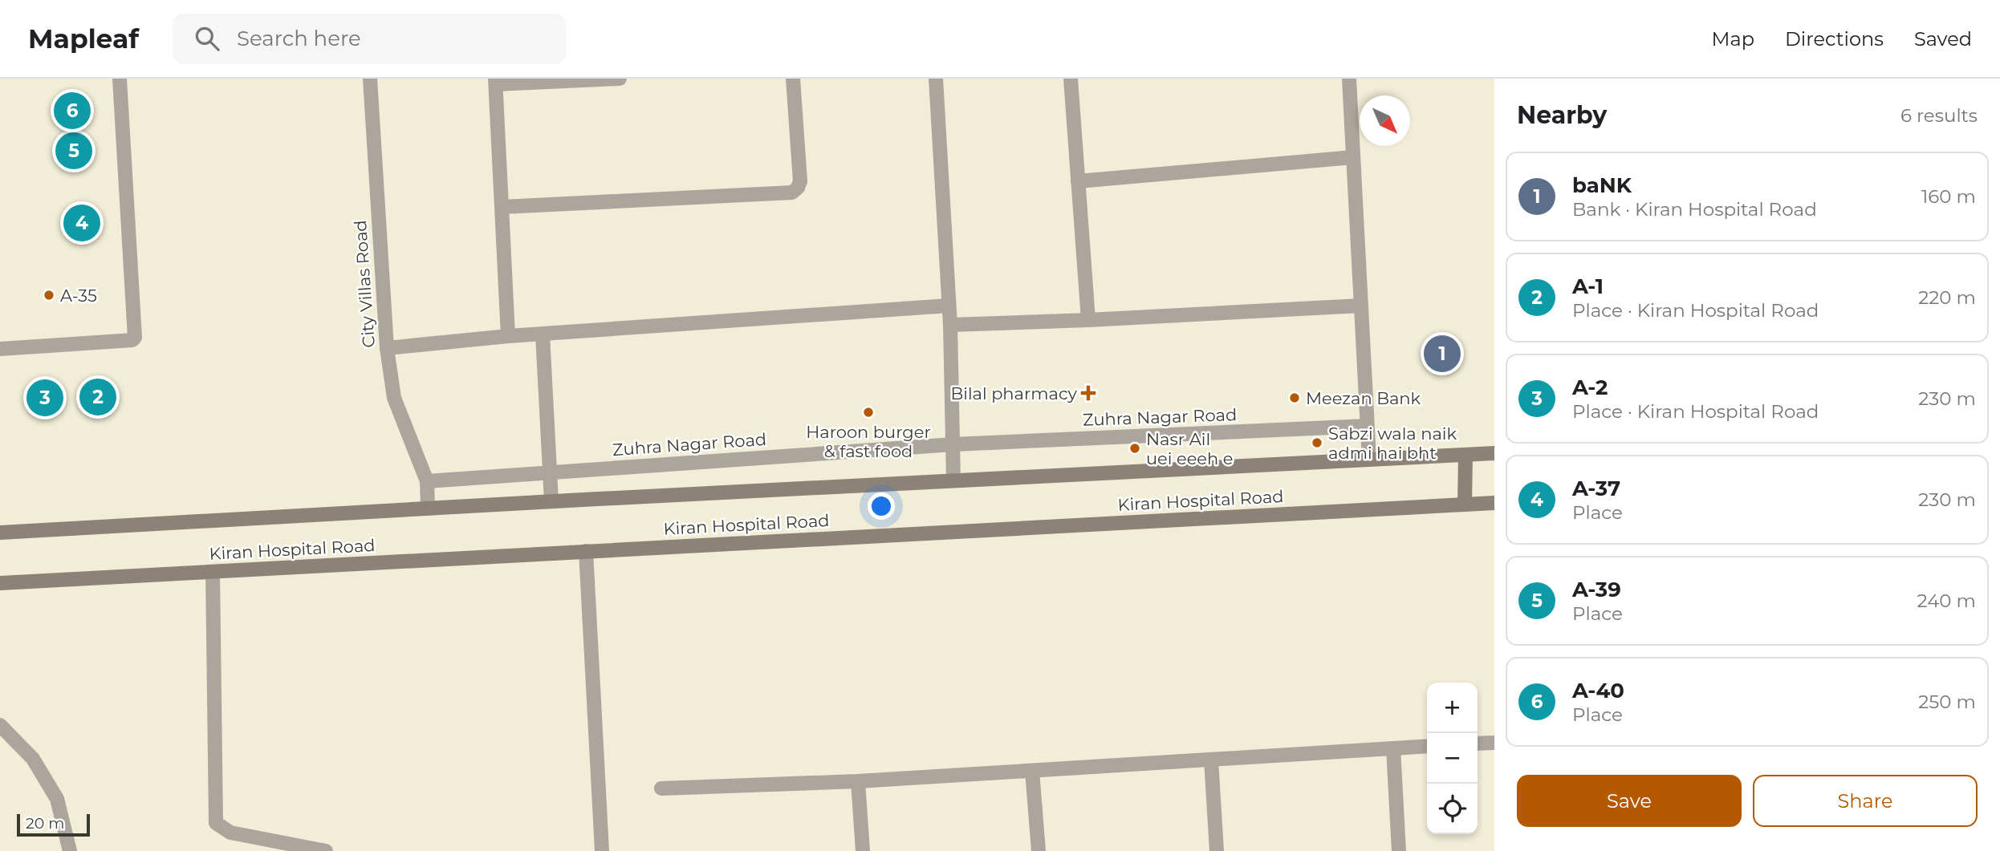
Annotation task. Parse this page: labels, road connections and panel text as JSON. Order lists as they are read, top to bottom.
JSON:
{
  "streets": {
    "main road": ["Kiran Hospital Road"],
    "street": ["City Villas Road", "Zuhra Nagar Road"]
  },
  "crossings": [
    ["City Villas Road", "Zuhra Nagar Road"],
    ["City Villas Road", "Kiran Hospital Road"]
  ],
  "places": {
    "other": [
      "A-35",
      "Meezan Bank",
      "Haroon burger & fast food",
      "Sabzi wala naik admi hai bht",
      "Nasr AiI uei eeeh e"
    ],
    "health": ["Bilal pharmacy"]
  },
  "scale_bar": "20 m",
  "north": "bottom right",
  "page": {
    "header": "Mapleaf",
    "search": "Search here",
    "nav": ["Map", "Directions", "Saved"],
    "heading": ["Nearby", "6 results"],
    "pins": [
      "6",
      "5",
      "4",
      "1",
      "2",
      "3"
    ],
    "list": [
      {
        "mark": "1",
        "name": "baNK",
        "note": "Bank · Kiran Hospital Road",
        "value": "160 m"
      },
      {
        "mark": "2",
        "name": "A-1",
        "note": "Place · Kiran Hospital Road",
        "value": "220 m"
      },
      {
        "mark": "3",
        "name": "A-2",
        "note": "Place · Kiran Hospital Road",
        "value": "230 m"
      },
      {
        "mark": "4",
        "name": "A-37",
        "note": "Place",
        "value": "230 m"
      },
      {
        "mark": "5",
        "name": "A-39",
        "note": "Place",
        "value": "240 m"
      },
      {
        "mark": "6",
        "name": "A-40",
        "note": "Place",
        "value": "250 m"
      }
    ],
    "map_buttons": ["+", "−"],
    "buttons": ["Save", "Share"],
    "scale": "20 m"
  }
}
